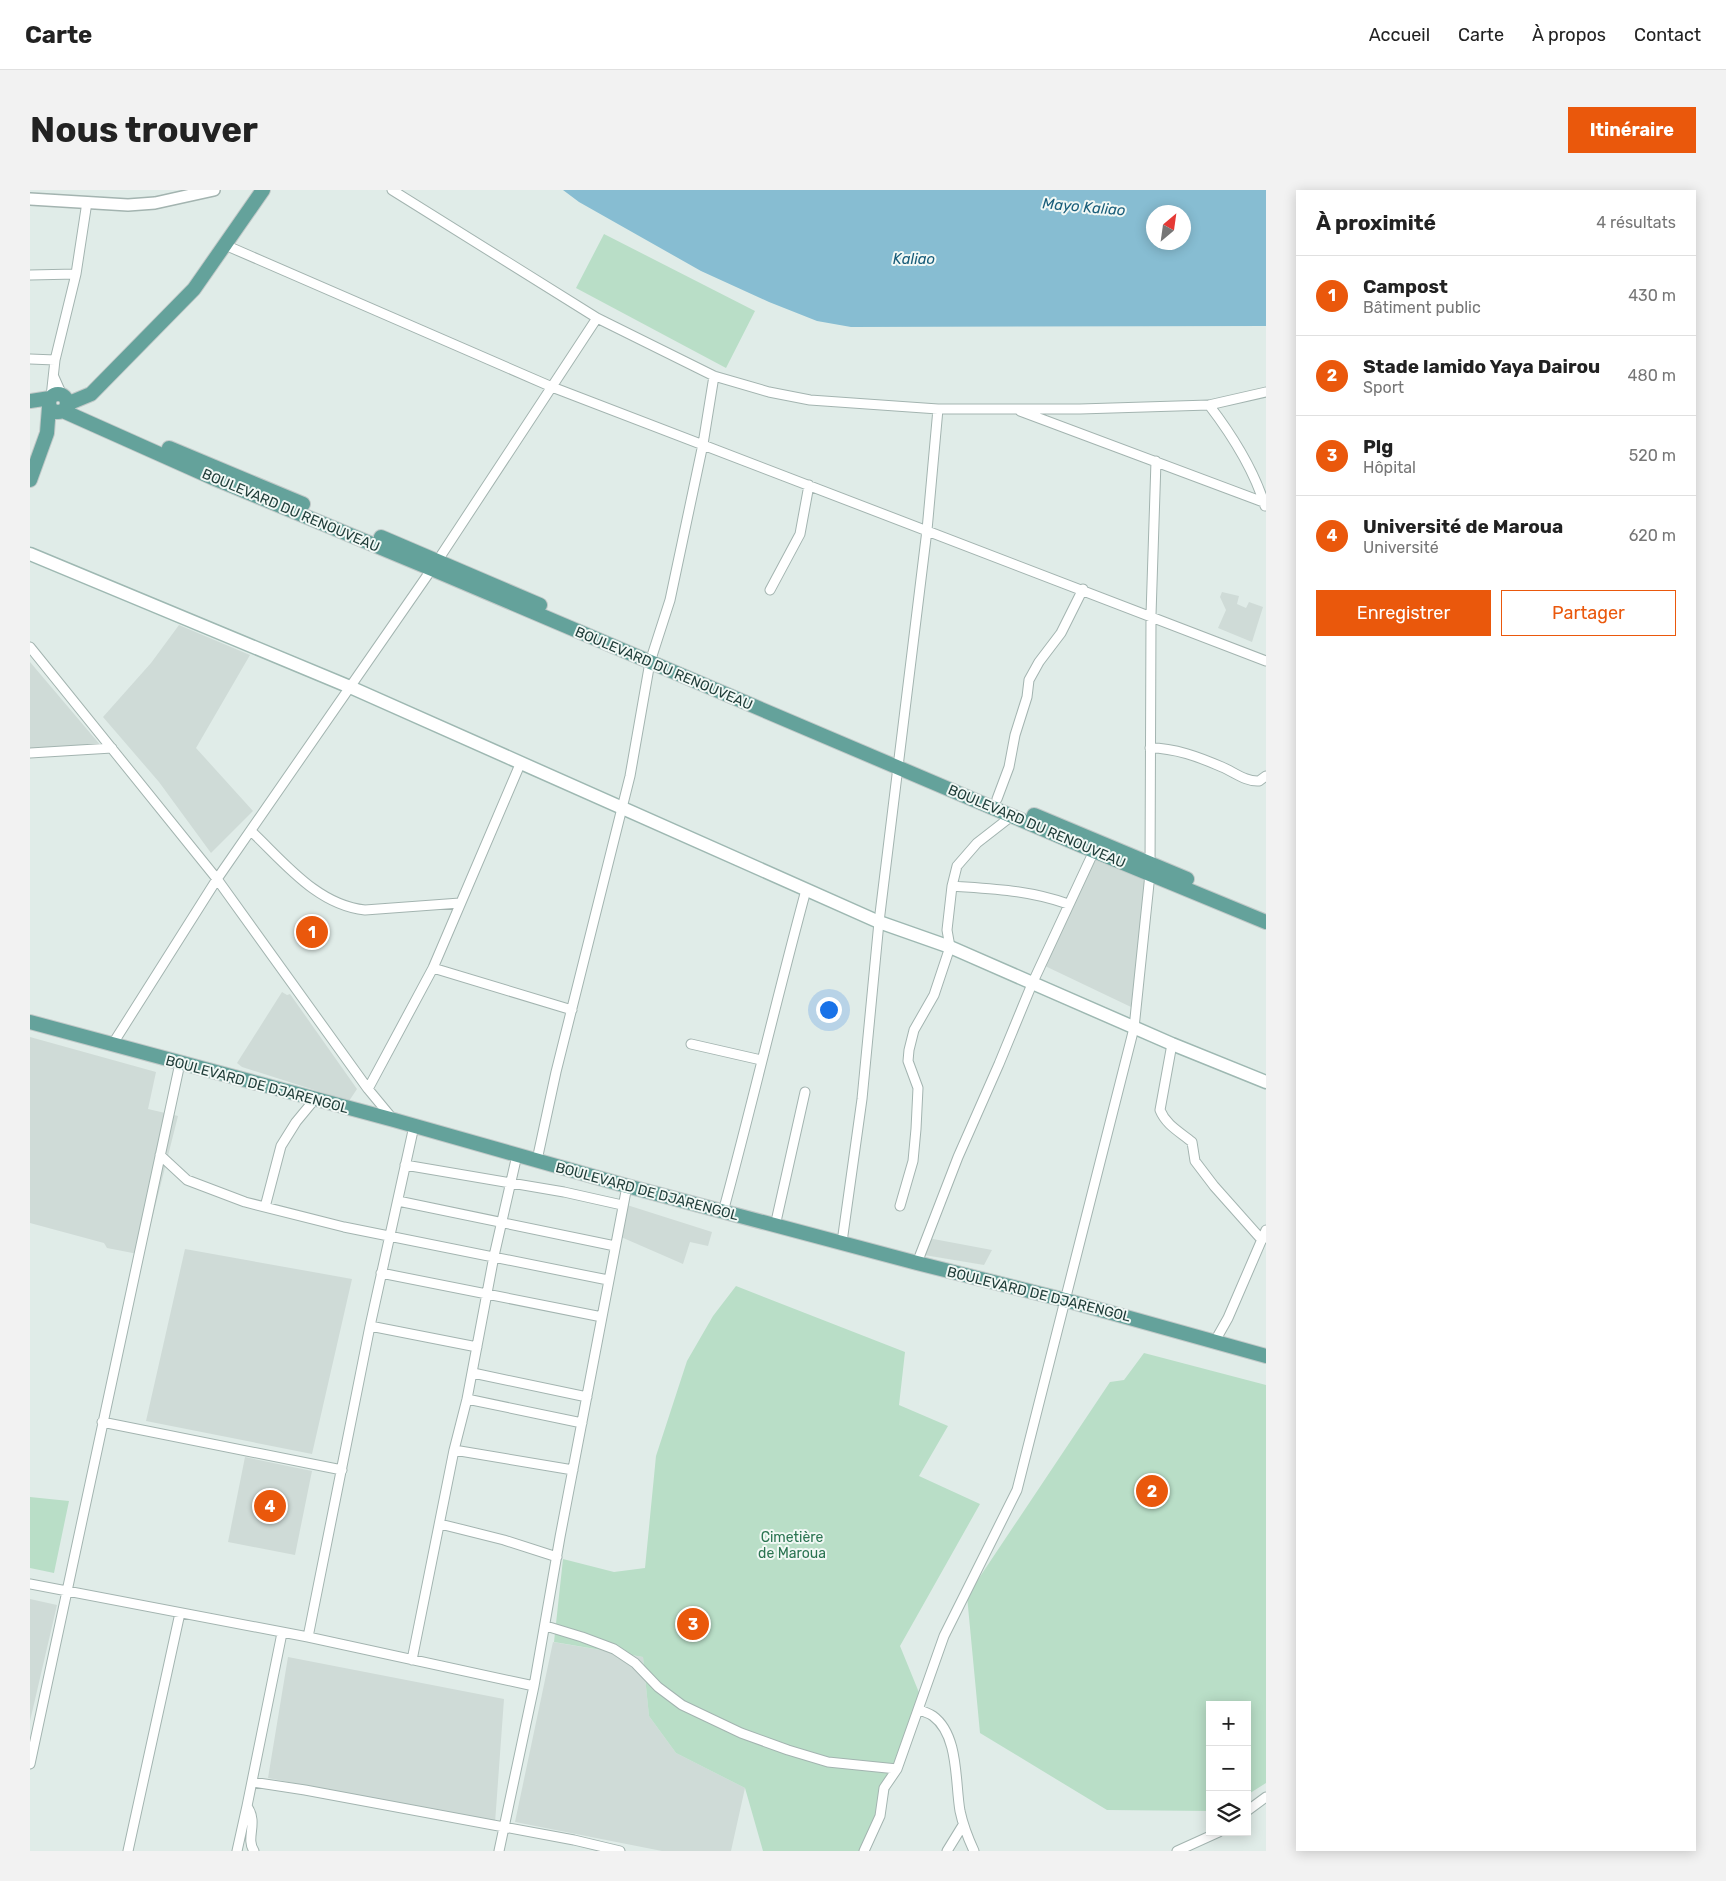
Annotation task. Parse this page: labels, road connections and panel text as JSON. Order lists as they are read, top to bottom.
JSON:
{
  "streets": {
    "main road": ["BOULEVARD DU RENOUVEAU", "BOULEVARD DE DJARENGOL"]
  },
  "water": ["Mayo Kaliao", "Kaliao"],
  "parks": ["Cimetière de Maroua"],
  "north": "top right",
  "page": {
    "header": "Carte",
    "nav": [
      "Accueil",
      "Carte",
      "À propos",
      "Contact"
    ],
    "buttons": [
      "Itinéraire",
      ["Enregistrer", "Partager"]
    ],
    "title": "Nous trouver",
    "heading": ["À proximité", "4 résultats"],
    "list": [
      {
        "mark": "1",
        "name": "Campost",
        "note": "Bâtiment public",
        "value": "430 m"
      },
      {
        "mark": "2",
        "name": "Stade lamido Yaya Dairou",
        "note": "Sport",
        "value": "480 m"
      },
      {
        "mark": "3",
        "name": "Plg",
        "note": "Hôpital",
        "value": "520 m"
      },
      {
        "mark": "4",
        "name": "Université de Maroua",
        "note": "Université",
        "value": "620 m"
      }
    ],
    "pins": [
      "1",
      "2",
      "4",
      "3"
    ],
    "map_buttons": ["+", "−"]
  }
}
